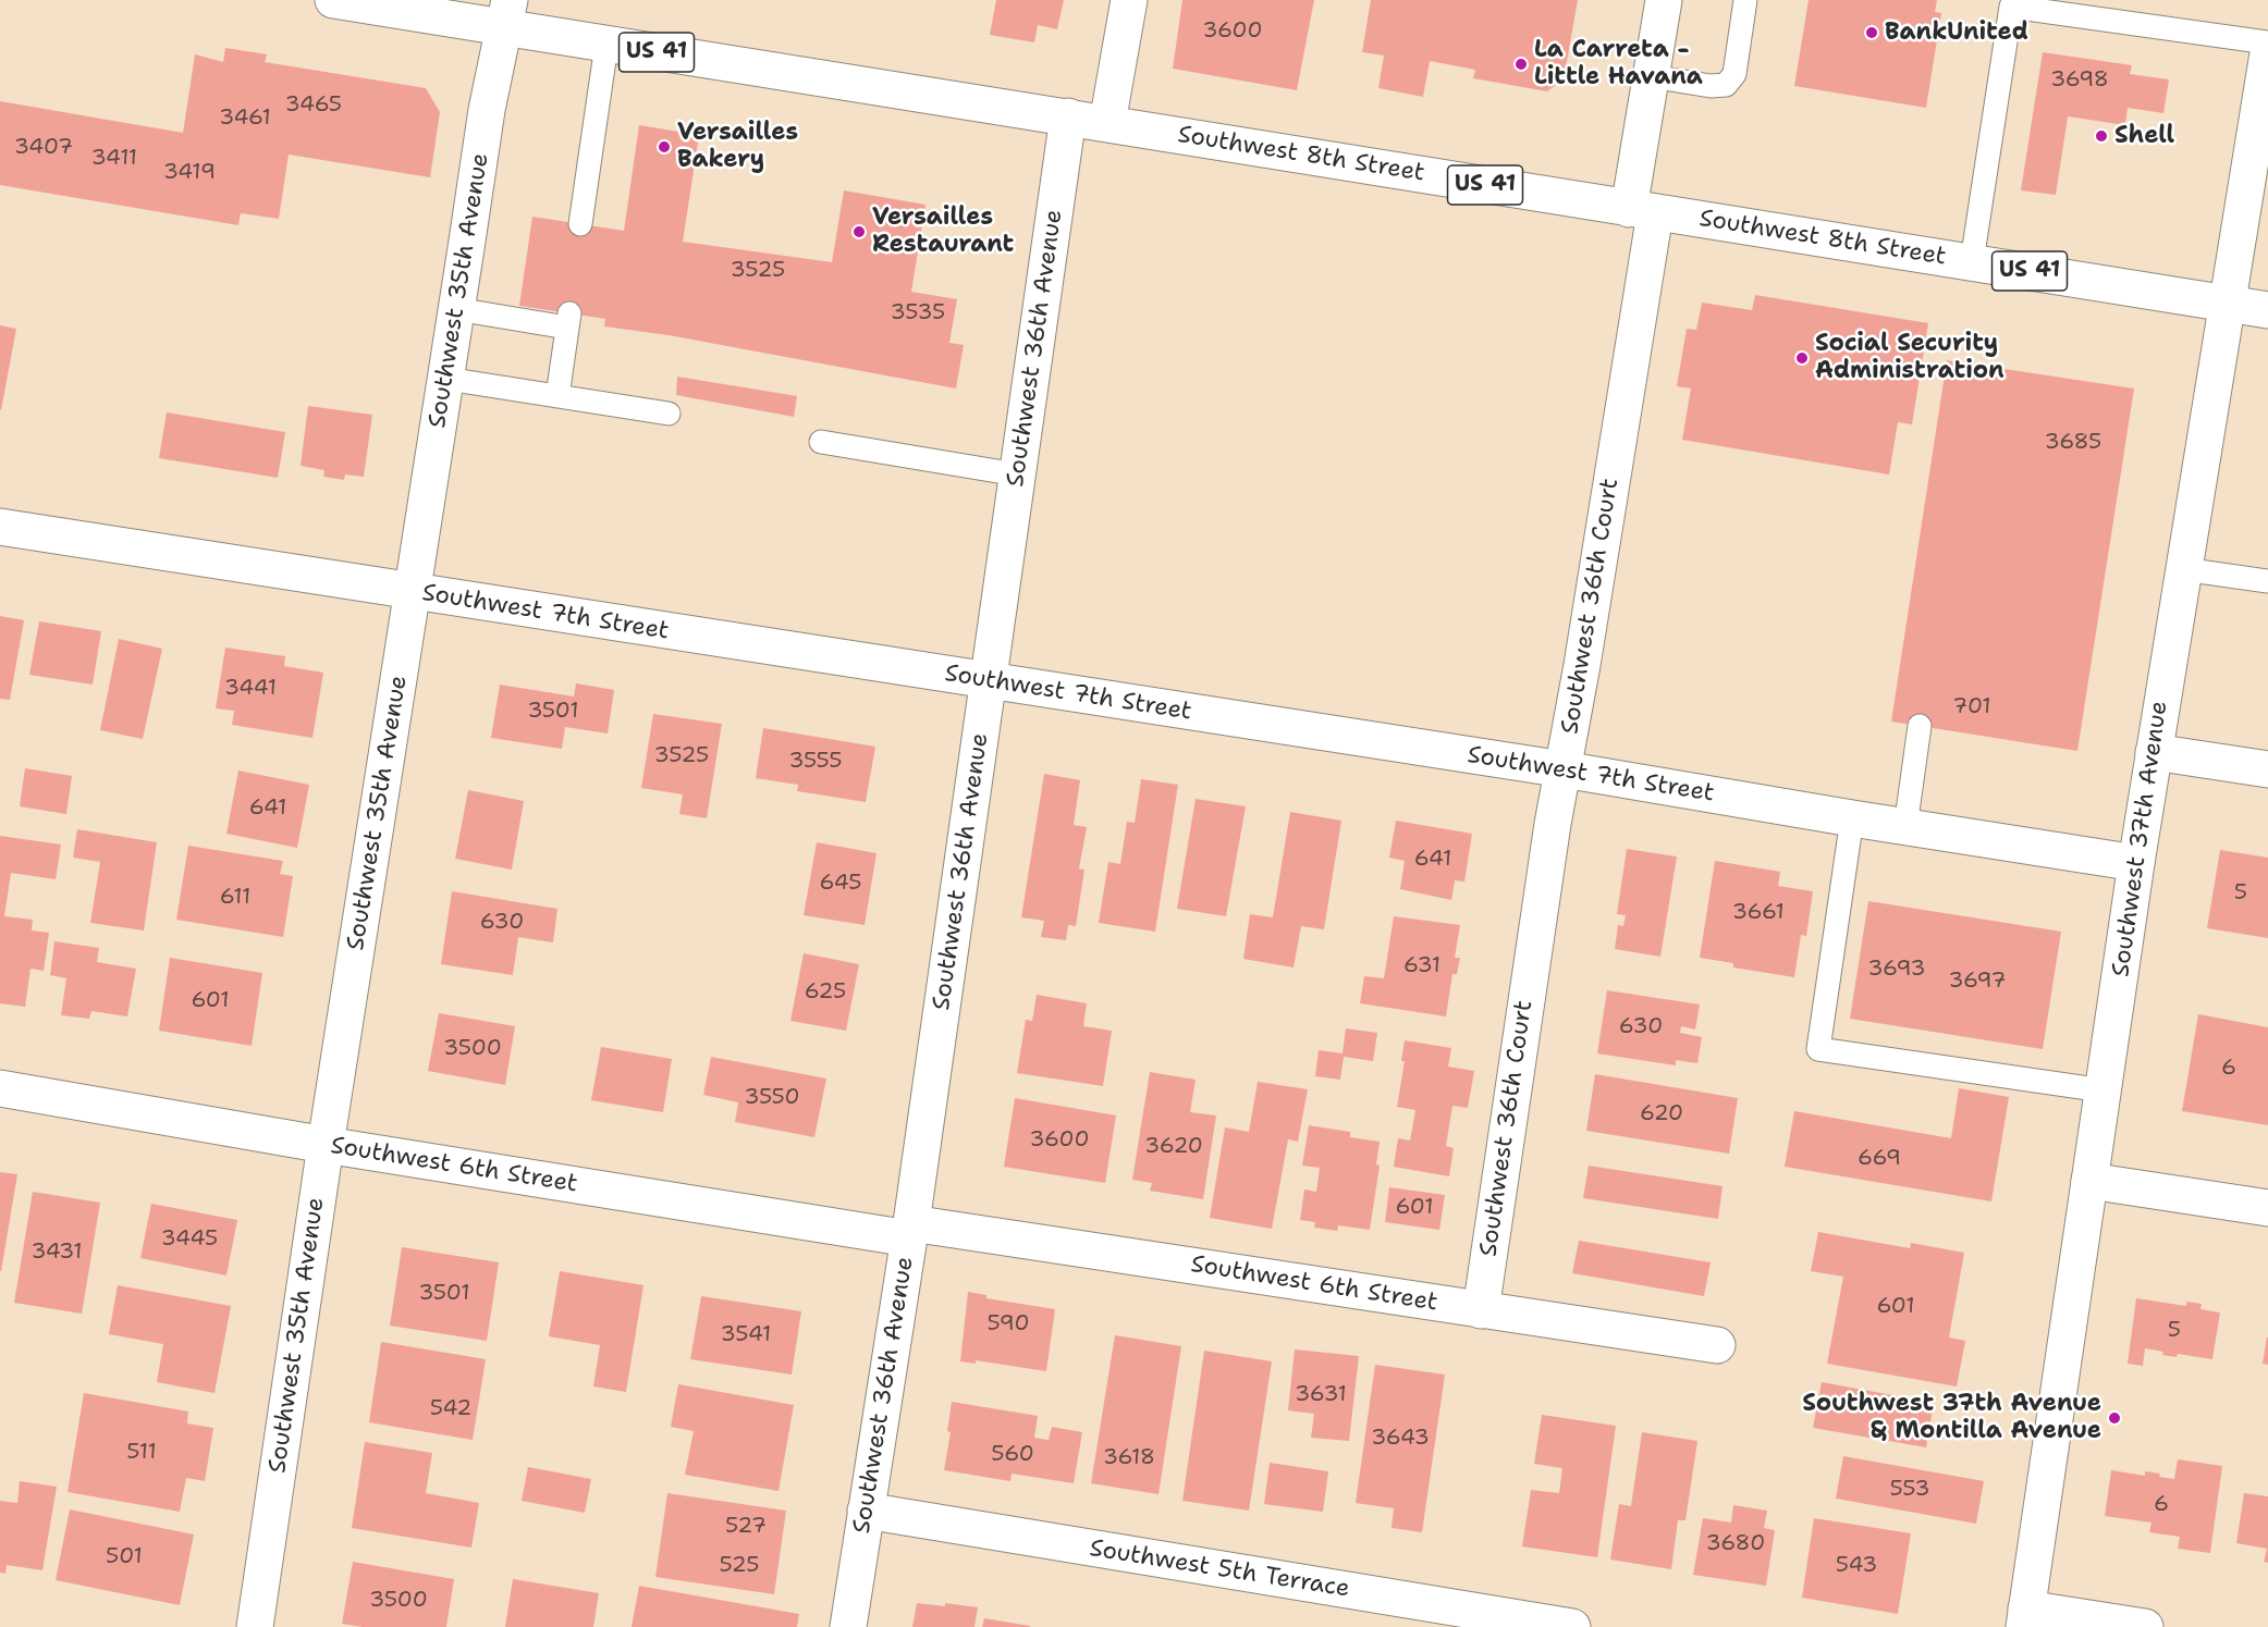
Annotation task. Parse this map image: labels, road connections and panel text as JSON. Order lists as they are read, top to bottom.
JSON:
{
  "streets": {
    "street": [
      "US 41",
      "Southwest 8th Street",
      "Southwest 35th Avenue",
      "Southwest 36th Avenue",
      "Southwest 36th Court",
      "Southwest 7th Street",
      "Southwest 37th Avenue",
      "Southwest 6th Street",
      "Southwest 5th Terrace"
    ]
  },
  "crossings": [
    ["Southwest 8th Street", "Southwest 35th Avenue"],
    ["Southwest 8th Street", "Southwest 36th Avenue"],
    ["Southwest 8th Street", "Southwest 36th Court"],
    ["Southwest 8th Street", "Southwest 37th Avenue"],
    ["Southwest 35th Avenue", "Southwest 7th Street"],
    ["Southwest 35th Avenue", "Southwest 6th Street"],
    ["Southwest 36th Avenue", "Southwest 7th Street"],
    ["Southwest 36th Avenue", "Southwest 6th Street"],
    ["Southwest 36th Avenue", "Southwest 5th Terrace"],
    ["Southwest 36th Court", "Southwest 7th Street"],
    ["Southwest 36th Court", "Southwest 6th Street"],
    ["Southwest 7th Street", "Southwest 37th Avenue"]
  ],
  "places": [
    "BankUnited",
    "La Carreta - Little Havana",
    "Shell",
    "Versailles Bakery",
    "Versailles Restaurant",
    "Social Security Administration",
    "Southwest 37th Avenue & Montilla Avenue"
  ],
  "house_numbers": [
    "3600",
    "3698",
    "3465",
    "3461",
    "3407",
    "3411",
    "3419",
    "3525",
    "3535",
    "3685",
    "3441",
    "701",
    "3501",
    "3525",
    "3555",
    "641",
    "641",
    "645",
    "5",
    "611",
    "3661",
    "630",
    "631",
    "3693",
    "3697",
    "625",
    "601",
    "630",
    "3500",
    "6",
    "3550",
    "620",
    "3600",
    "3620",
    "669",
    "601",
    "3445",
    "3431",
    "3501",
    "601",
    "590",
    "5",
    "3541",
    "3631",
    "542",
    "3643",
    "511",
    "560",
    "3618",
    "553",
    "6",
    "527",
    "3680",
    "501",
    "525",
    "543",
    "3500"
  ]
}
